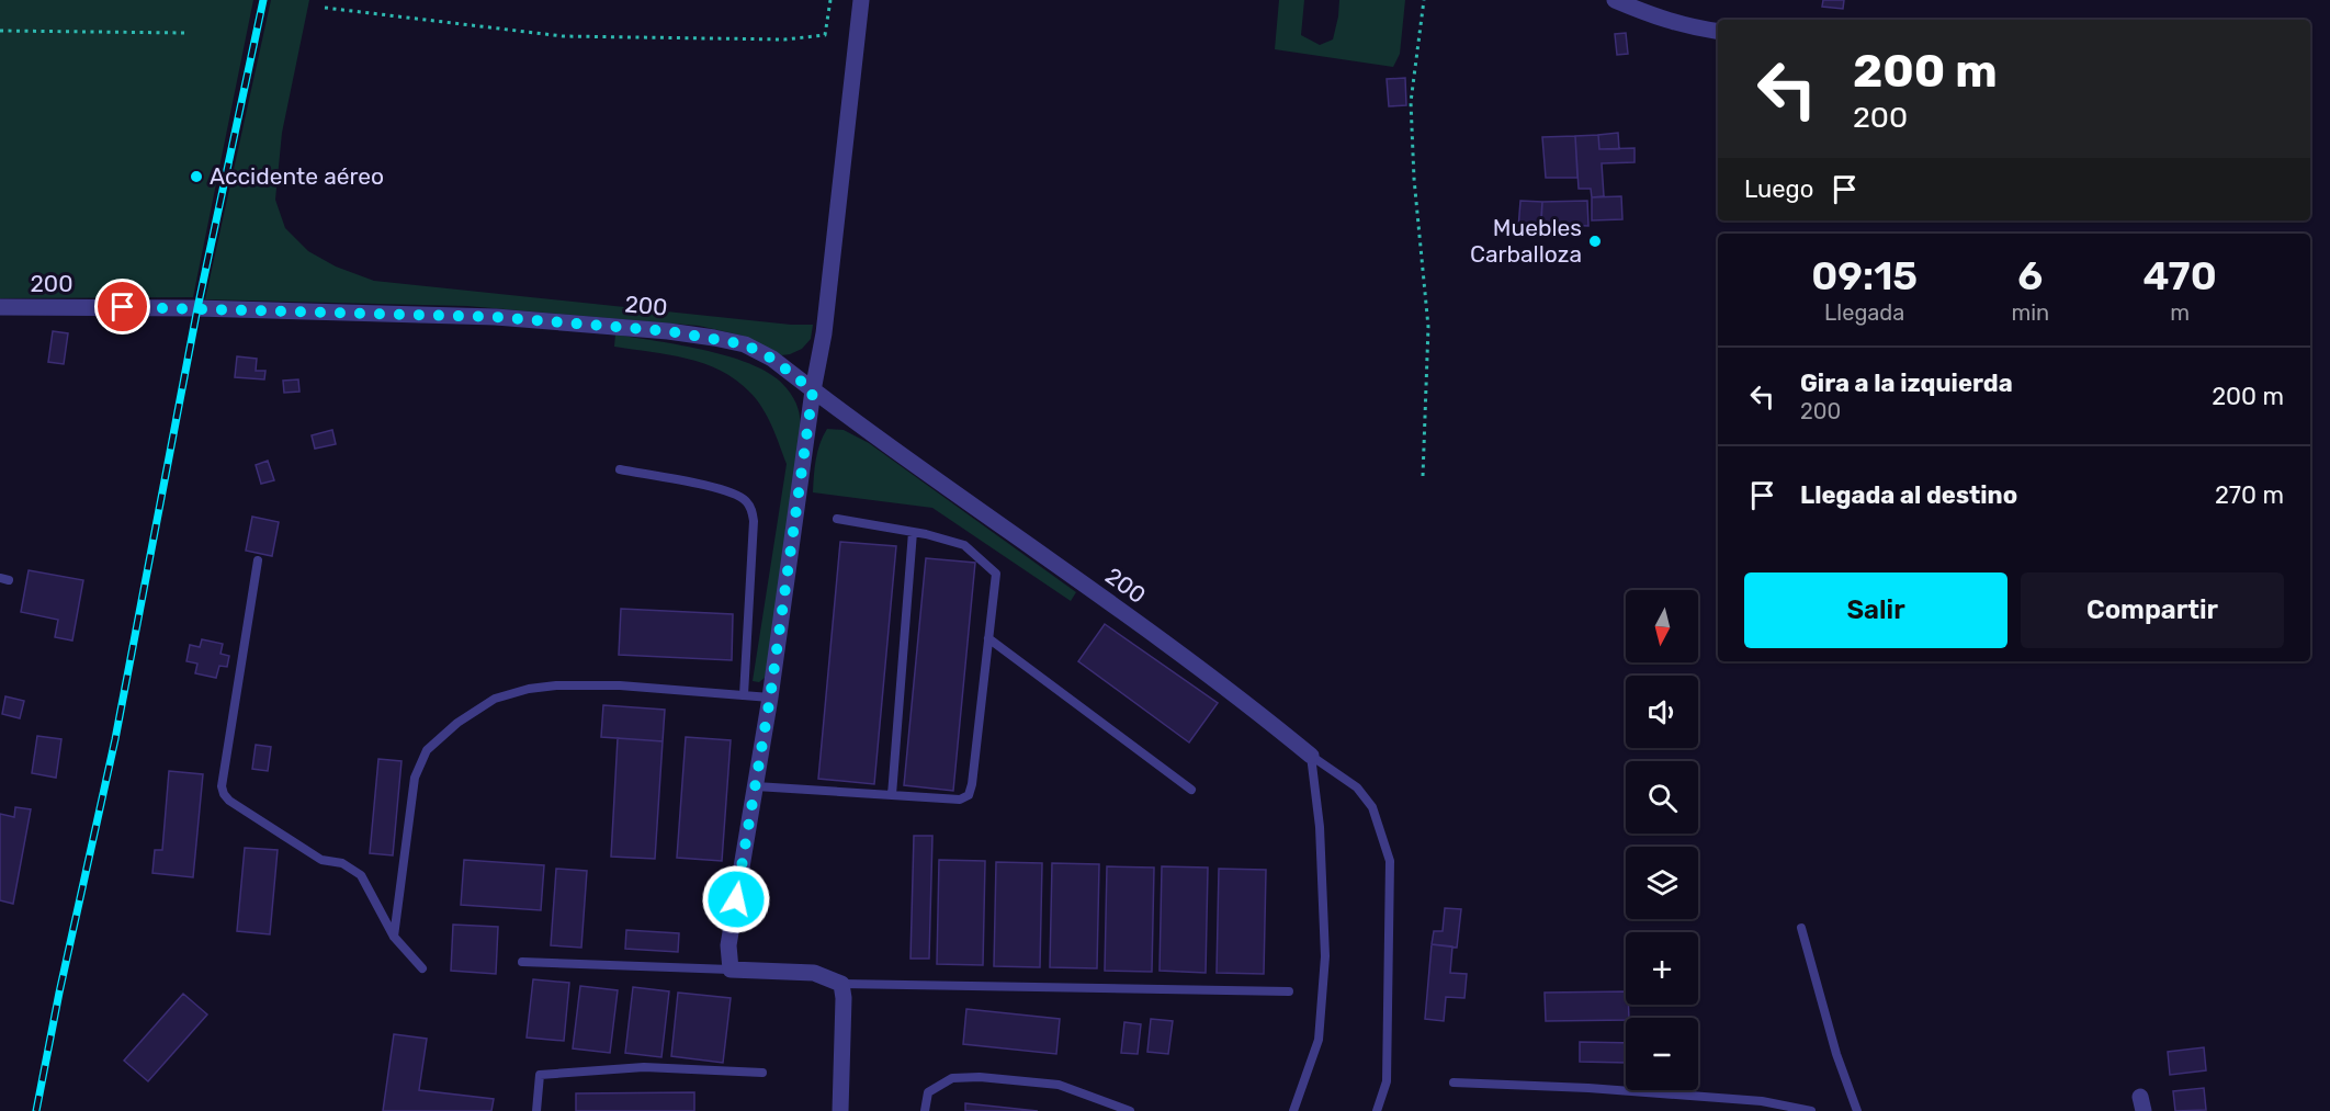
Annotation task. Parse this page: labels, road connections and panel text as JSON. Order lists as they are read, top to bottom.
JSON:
{
  "streets": {
    "street": ["200"]
  },
  "places": ["Accidente aéreo", "Muebles Carballoza"],
  "north": "bottom",
  "page": {
    "turn": ["200 m", "200"],
    "then": "Luego",
    "eta": [
      "09:15",
      "Llegada",
      "6",
      "min",
      "470",
      "m"
    ],
    "list": [
      {
        "name": "Gira a la izquierda",
        "note": "200",
        "value": "200 m"
      },
      {
        "name": "Llegada al destino",
        "value": "270 m"
      }
    ],
    "buttons": ["Salir", "Compartir"],
    "map_buttons": ["+", "−"]
  }
}
